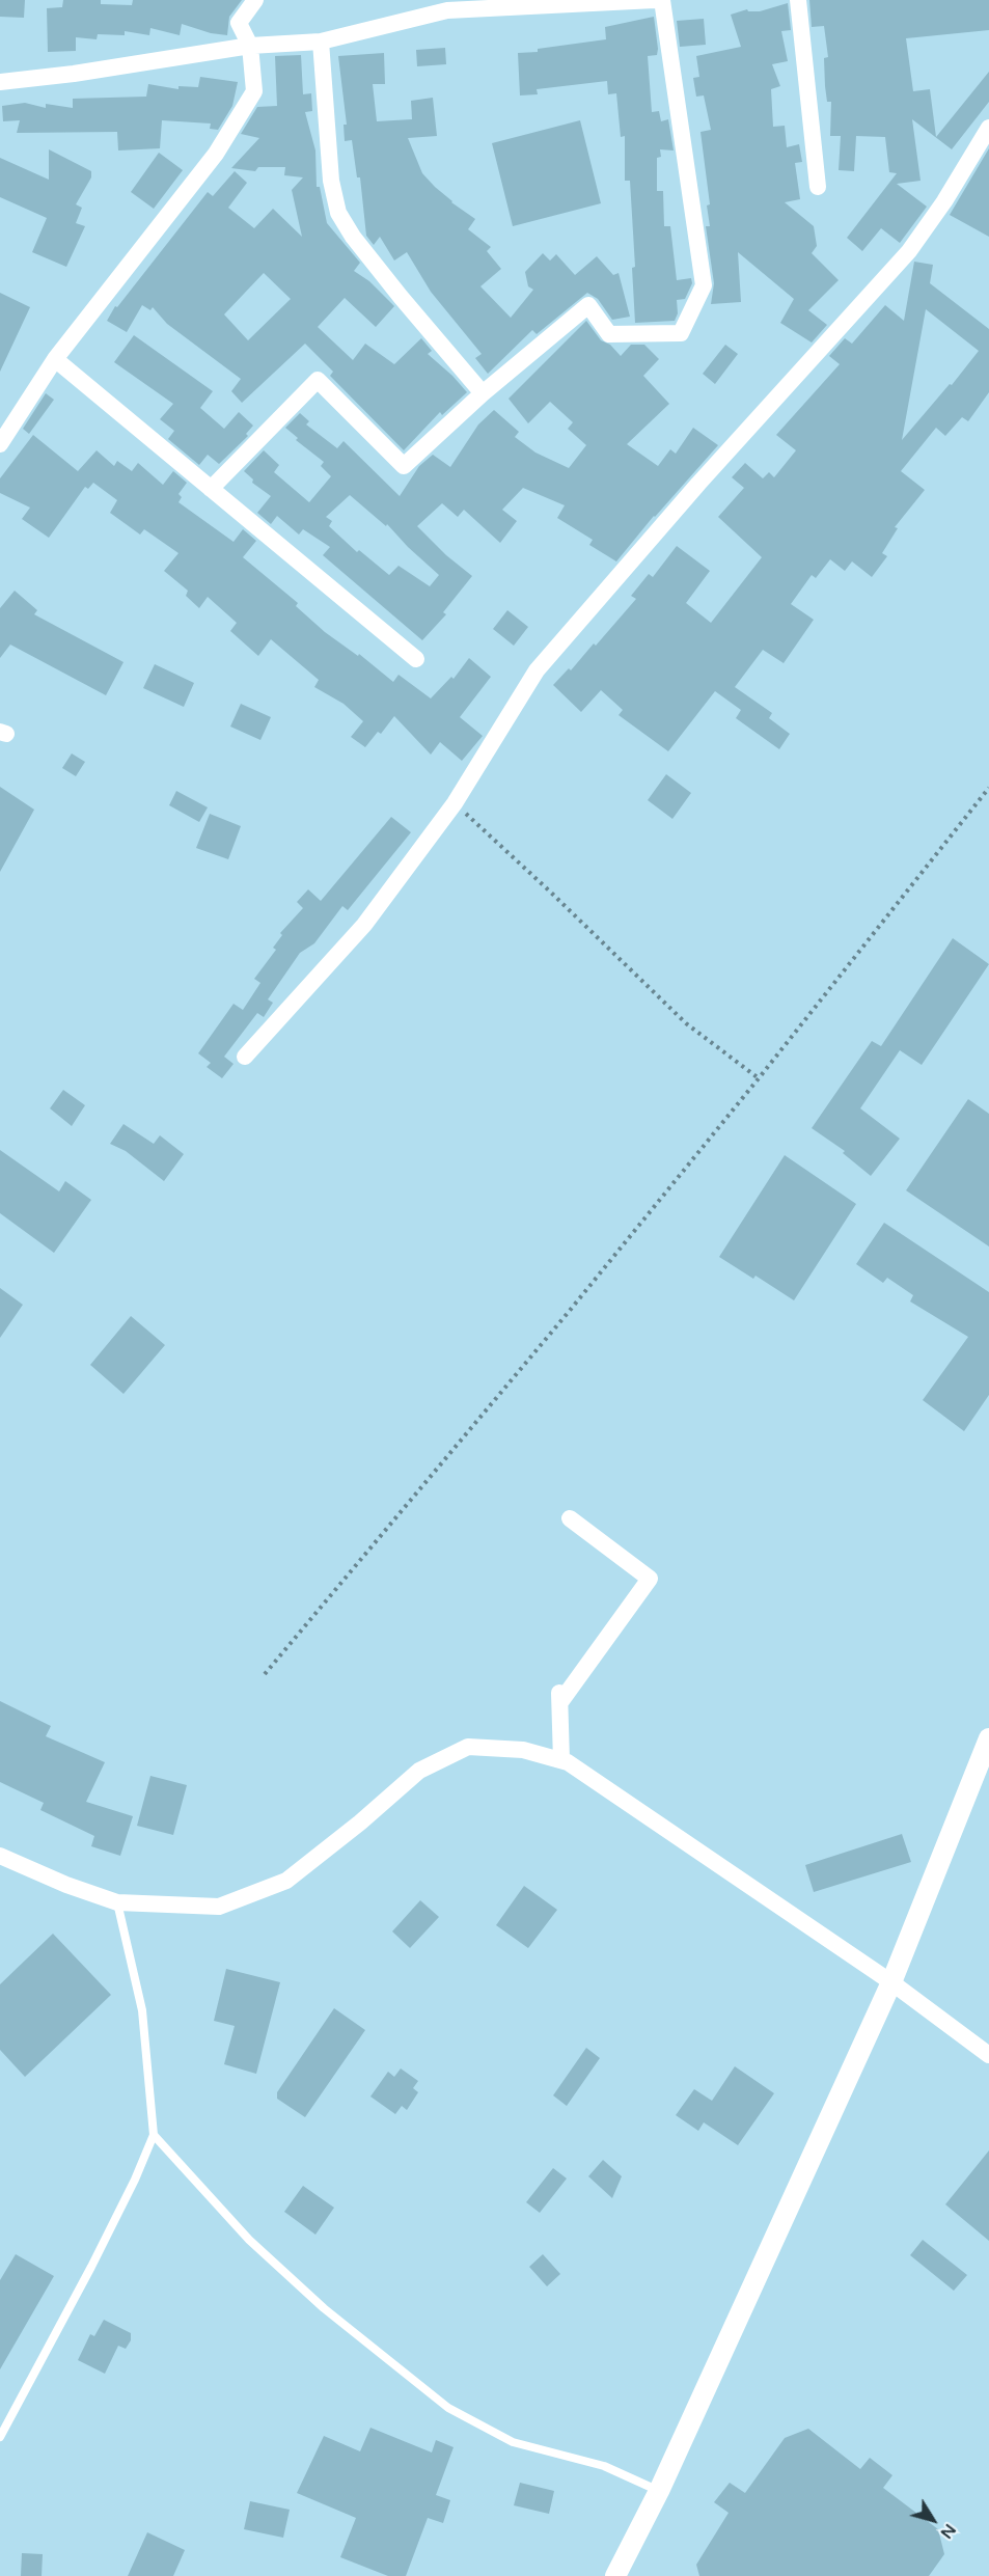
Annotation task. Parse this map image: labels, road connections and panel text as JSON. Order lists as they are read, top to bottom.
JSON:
{
  "north": "bottom right"
}
